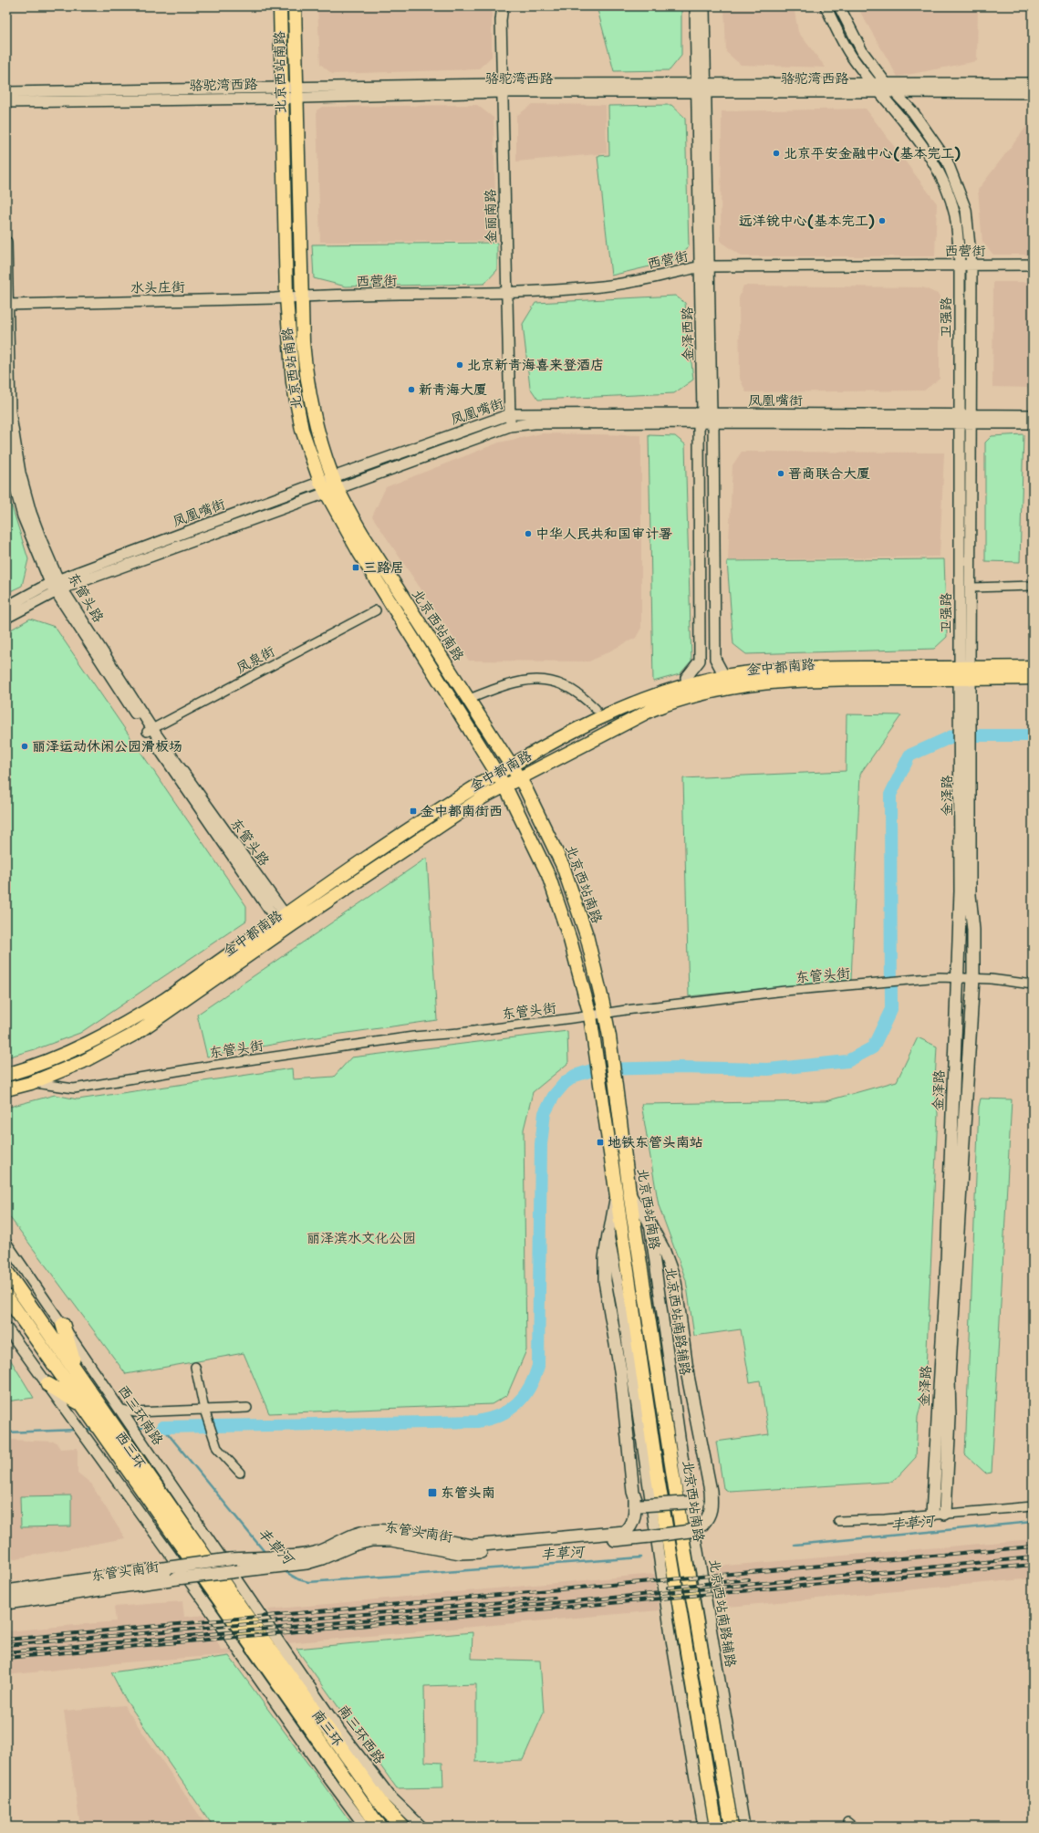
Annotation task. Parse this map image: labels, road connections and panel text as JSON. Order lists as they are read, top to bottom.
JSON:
{
  "streets": {
    "highway": ["西三环", "南三环"],
    "main road": [
      "北京西站南路",
      "金中都南路",
      "金泽路",
      "东管头南街"
    ],
    "street": [
      "骆驼湾西路",
      "金丽南路",
      "西营街",
      "水头庄街",
      "卫强路",
      "金泽西路",
      "凤凰嘴街",
      "东管头路",
      "凤泉街",
      "东管头街",
      "北京西站南路辅路",
      "西三环南路",
      "南三环西路"
    ]
  },
  "crossings": [
    ["北京西站南路", "骆驼湾西路"],
    ["北京西站南路", "西营街"],
    ["北京西站南路", "水头庄街"],
    ["北京西站南路", "凤凰嘴街"],
    ["北京西站南路", "金中都南路"],
    ["北京西站南路", "东管头街"],
    ["北京西站南路", "北京西站南路辅路"],
    ["骆驼湾西路", "金丽南路"],
    ["骆驼湾西路", "卫强路"],
    ["骆驼湾西路", "金泽西路"],
    ["金丽南路", "西营街"],
    ["金丽南路", "凤凰嘴街"],
    ["西营街", "水头庄街"],
    ["西营街", "卫强路"],
    ["西营街", "金泽西路"],
    ["水头庄街", "东管头路"],
    ["卫强路", "凤凰嘴街"],
    ["卫强路", "金中都南路"],
    ["卫强路", "金泽路"],
    ["金泽西路", "凤凰嘴街"],
    ["凤凰嘴街", "东管头路"],
    ["东管头路", "凤泉街"],
    ["东管头路", "金中都南路"],
    ["金中都南路", "金泽路"],
    ["金中都南路", "东管头街"],
    ["金泽路", "东管头街"],
    ["北京西站南路辅路", "东管头南街"],
    ["西三环南路", "南三环西路"],
    ["西三环", "南三环"]
  ],
  "water": ["丰草河"],
  "parks": ["丽泽滨水文化公园"],
  "places": {
    "other": [
      "北京平安金融中心(基本完工)",
      "远洋锐中心(基本完工)",
      "北京新青海喜来登酒店",
      "新青海大厦",
      "晋商联合大厦",
      "中华人民共和国审计署",
      "丽泽运动休闲公园滑板场"
    ],
    "transit": [
      "三路居",
      "金中都南街西",
      "地铁东管头南站",
      "东管头南"
    ]
  }
}
